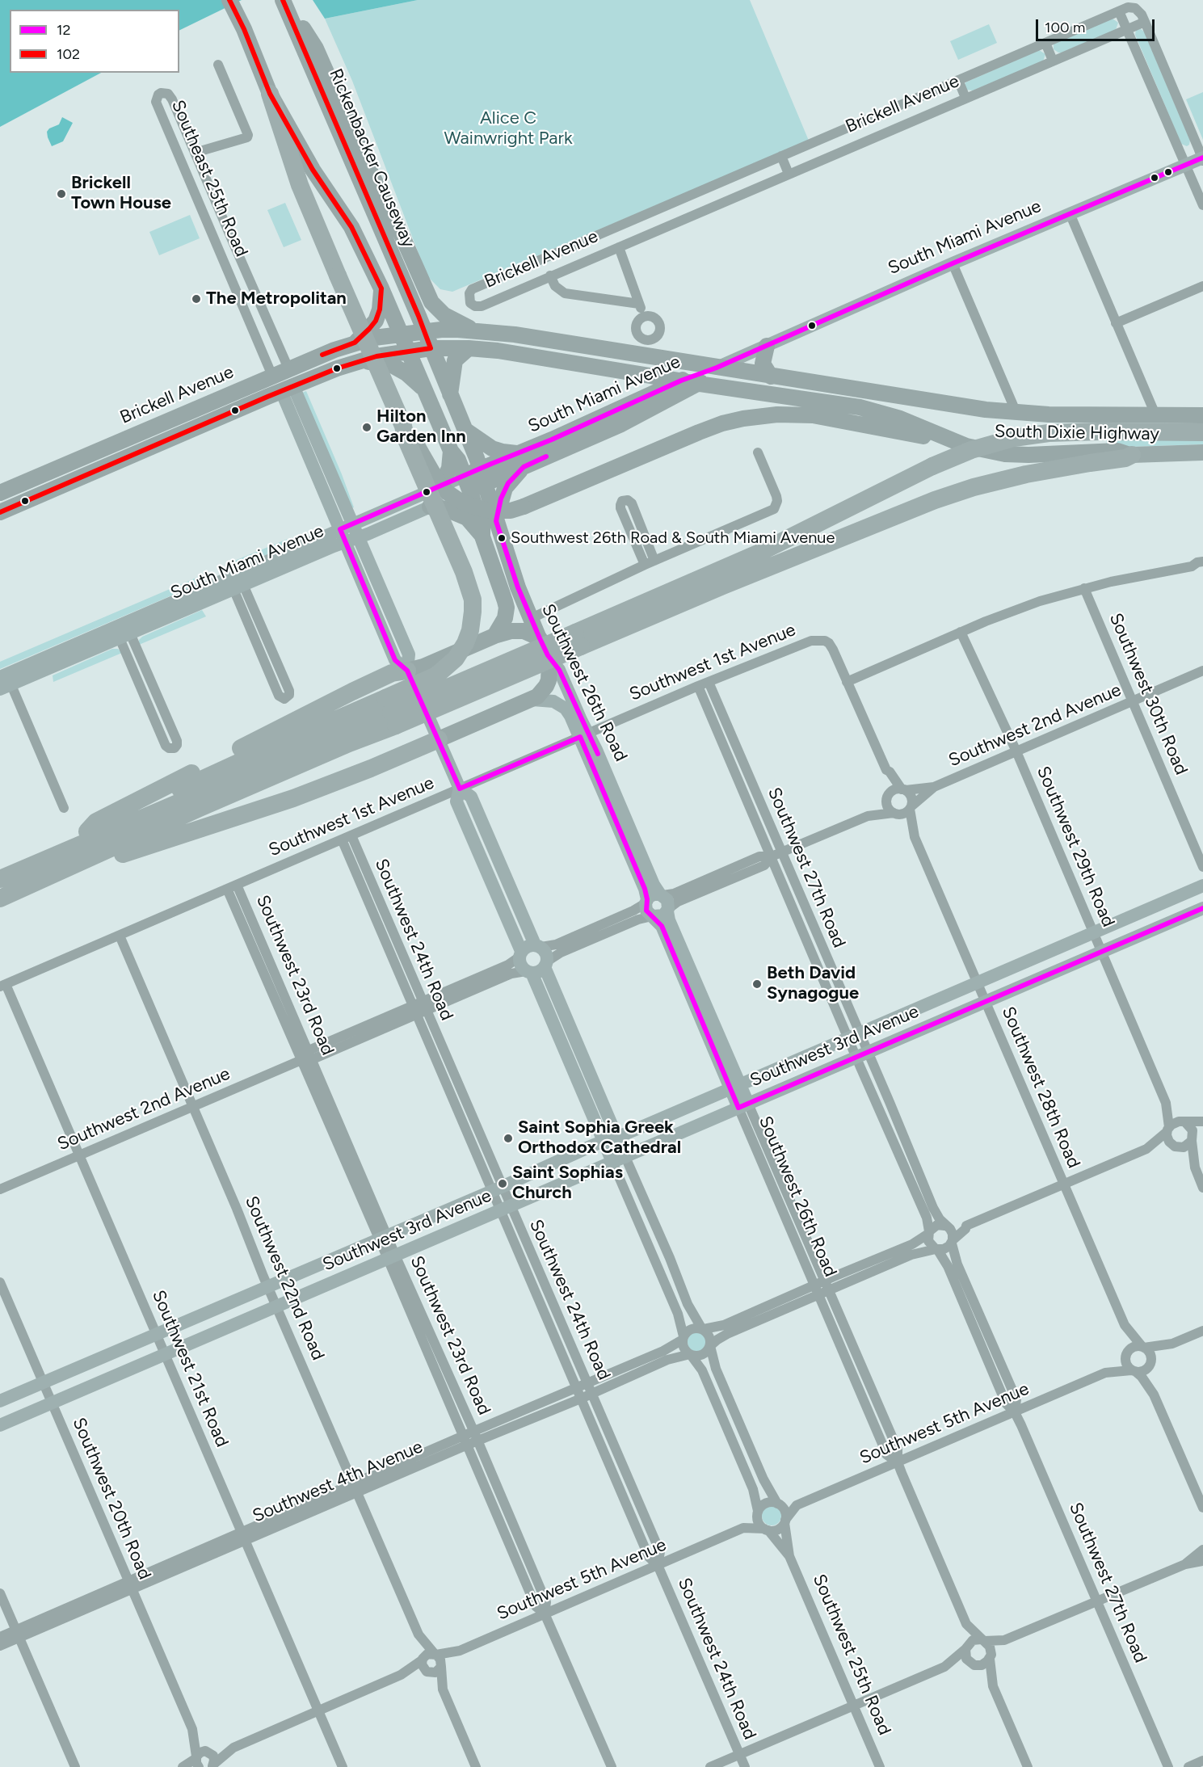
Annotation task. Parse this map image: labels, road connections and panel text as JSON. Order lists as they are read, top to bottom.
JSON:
{
  "streets": {
    "highway": ["South Dixie Highway"],
    "main road": [
      "Brickell Avenue",
      "Rickenbacker Causeway",
      "South Miami Avenue",
      "Southwest 26th Road",
      "Southwest 3rd Avenue"
    ],
    "street": [
      "Southeast 25th Road",
      "Southwest 1st Avenue",
      "Southwest 30th Road",
      "Southwest 2nd Avenue",
      "Southwest 29th Road",
      "Southwest 27th Road",
      "Southwest 24th Road",
      "Southwest 23rd Road",
      "Southwest 28th Road",
      "Southwest 22nd Road",
      "Southwest 21st Road",
      "Southwest 5th Avenue",
      "Southwest 4th Avenue",
      "Southwest 20th Road",
      "Southwest 25th Road"
    ]
  },
  "crossings": [
    ["Brickell Avenue", "Rickenbacker Causeway"],
    ["Brickell Avenue", "Southeast 25th Road"],
    ["Brickell Avenue", "South Miami Avenue"],
    ["Brickell Avenue", "South Dixie Highway"],
    ["Rickenbacker Causeway", "Southwest 26th Road"],
    ["South Miami Avenue", "South Dixie Highway"],
    ["South Miami Avenue", "Southwest 26th Road"],
    ["Southwest 1st Avenue", "Southwest 26th Road"],
    ["Southwest 1st Avenue", "Southwest 27th Road"],
    ["Southwest 1st Avenue", "Southwest 24th Road"],
    ["Southwest 1st Avenue", "Southwest 23rd Road"],
    ["Southwest 1st Avenue", "Southwest 22nd Road"],
    ["Southwest 1st Avenue", "Southwest 21st Road"],
    ["Southwest 26th Road", "Southwest 3rd Avenue"],
    ["Southwest 26th Road", "Southwest 5th Avenue"],
    ["Southwest 30th Road", "Southwest 2nd Avenue"],
    ["Southwest 2nd Avenue", "Southwest 29th Road"],
    ["Southwest 2nd Avenue", "Southwest 24th Road"],
    ["Southwest 2nd Avenue", "Southwest 23rd Road"],
    ["Southwest 2nd Avenue", "Southwest 28th Road"],
    ["Southwest 2nd Avenue", "Southwest 22nd Road"],
    ["Southwest 2nd Avenue", "Southwest 21st Road"],
    ["Southwest 29th Road", "Southwest 3rd Avenue"],
    ["Southwest 27th Road", "Southwest 3rd Avenue"],
    ["Southwest 27th Road", "Southwest 5th Avenue"],
    ["Southwest 24th Road", "Southwest 3rd Avenue"],
    ["Southwest 24th Road", "Southwest 5th Avenue"],
    ["Southwest 24th Road", "Southwest 4th Avenue"],
    ["Southwest 23rd Road", "Southwest 3rd Avenue"],
    ["Southwest 23rd Road", "Southwest 5th Avenue"],
    ["Southwest 23rd Road", "Southwest 4th Avenue"],
    ["Southwest 3rd Avenue", "Southwest 28th Road"],
    ["Southwest 3rd Avenue", "Southwest 22nd Road"],
    ["Southwest 3rd Avenue", "Southwest 21st Road"],
    ["Southwest 3rd Avenue", "Southwest 20th Road"],
    ["Southwest 28th Road", "Southwest 5th Avenue"],
    ["Southwest 22nd Road", "Southwest 5th Avenue"],
    ["Southwest 22nd Road", "Southwest 4th Avenue"],
    ["Southwest 21st Road", "Southwest 4th Avenue"],
    ["Southwest 5th Avenue", "Southwest 25th Road"],
    ["Southwest 4th Avenue", "Southwest 20th Road"]
  ],
  "parks": ["Alice C Wainwright Park"],
  "places": [
    "Brickell Town House",
    "The Metropolitan",
    "Hilton Garden Inn",
    "Southwest 26th Road & South Miami Avenue",
    "Beth David Synagogue",
    "Saint Sophia Greek Orthodox Cathedral",
    "Saint Sophias Church"
  ],
  "lines": ["transit line 102", "transit line 12"],
  "legend": ["12", "102"],
  "scale_bar": "100 m"
}
